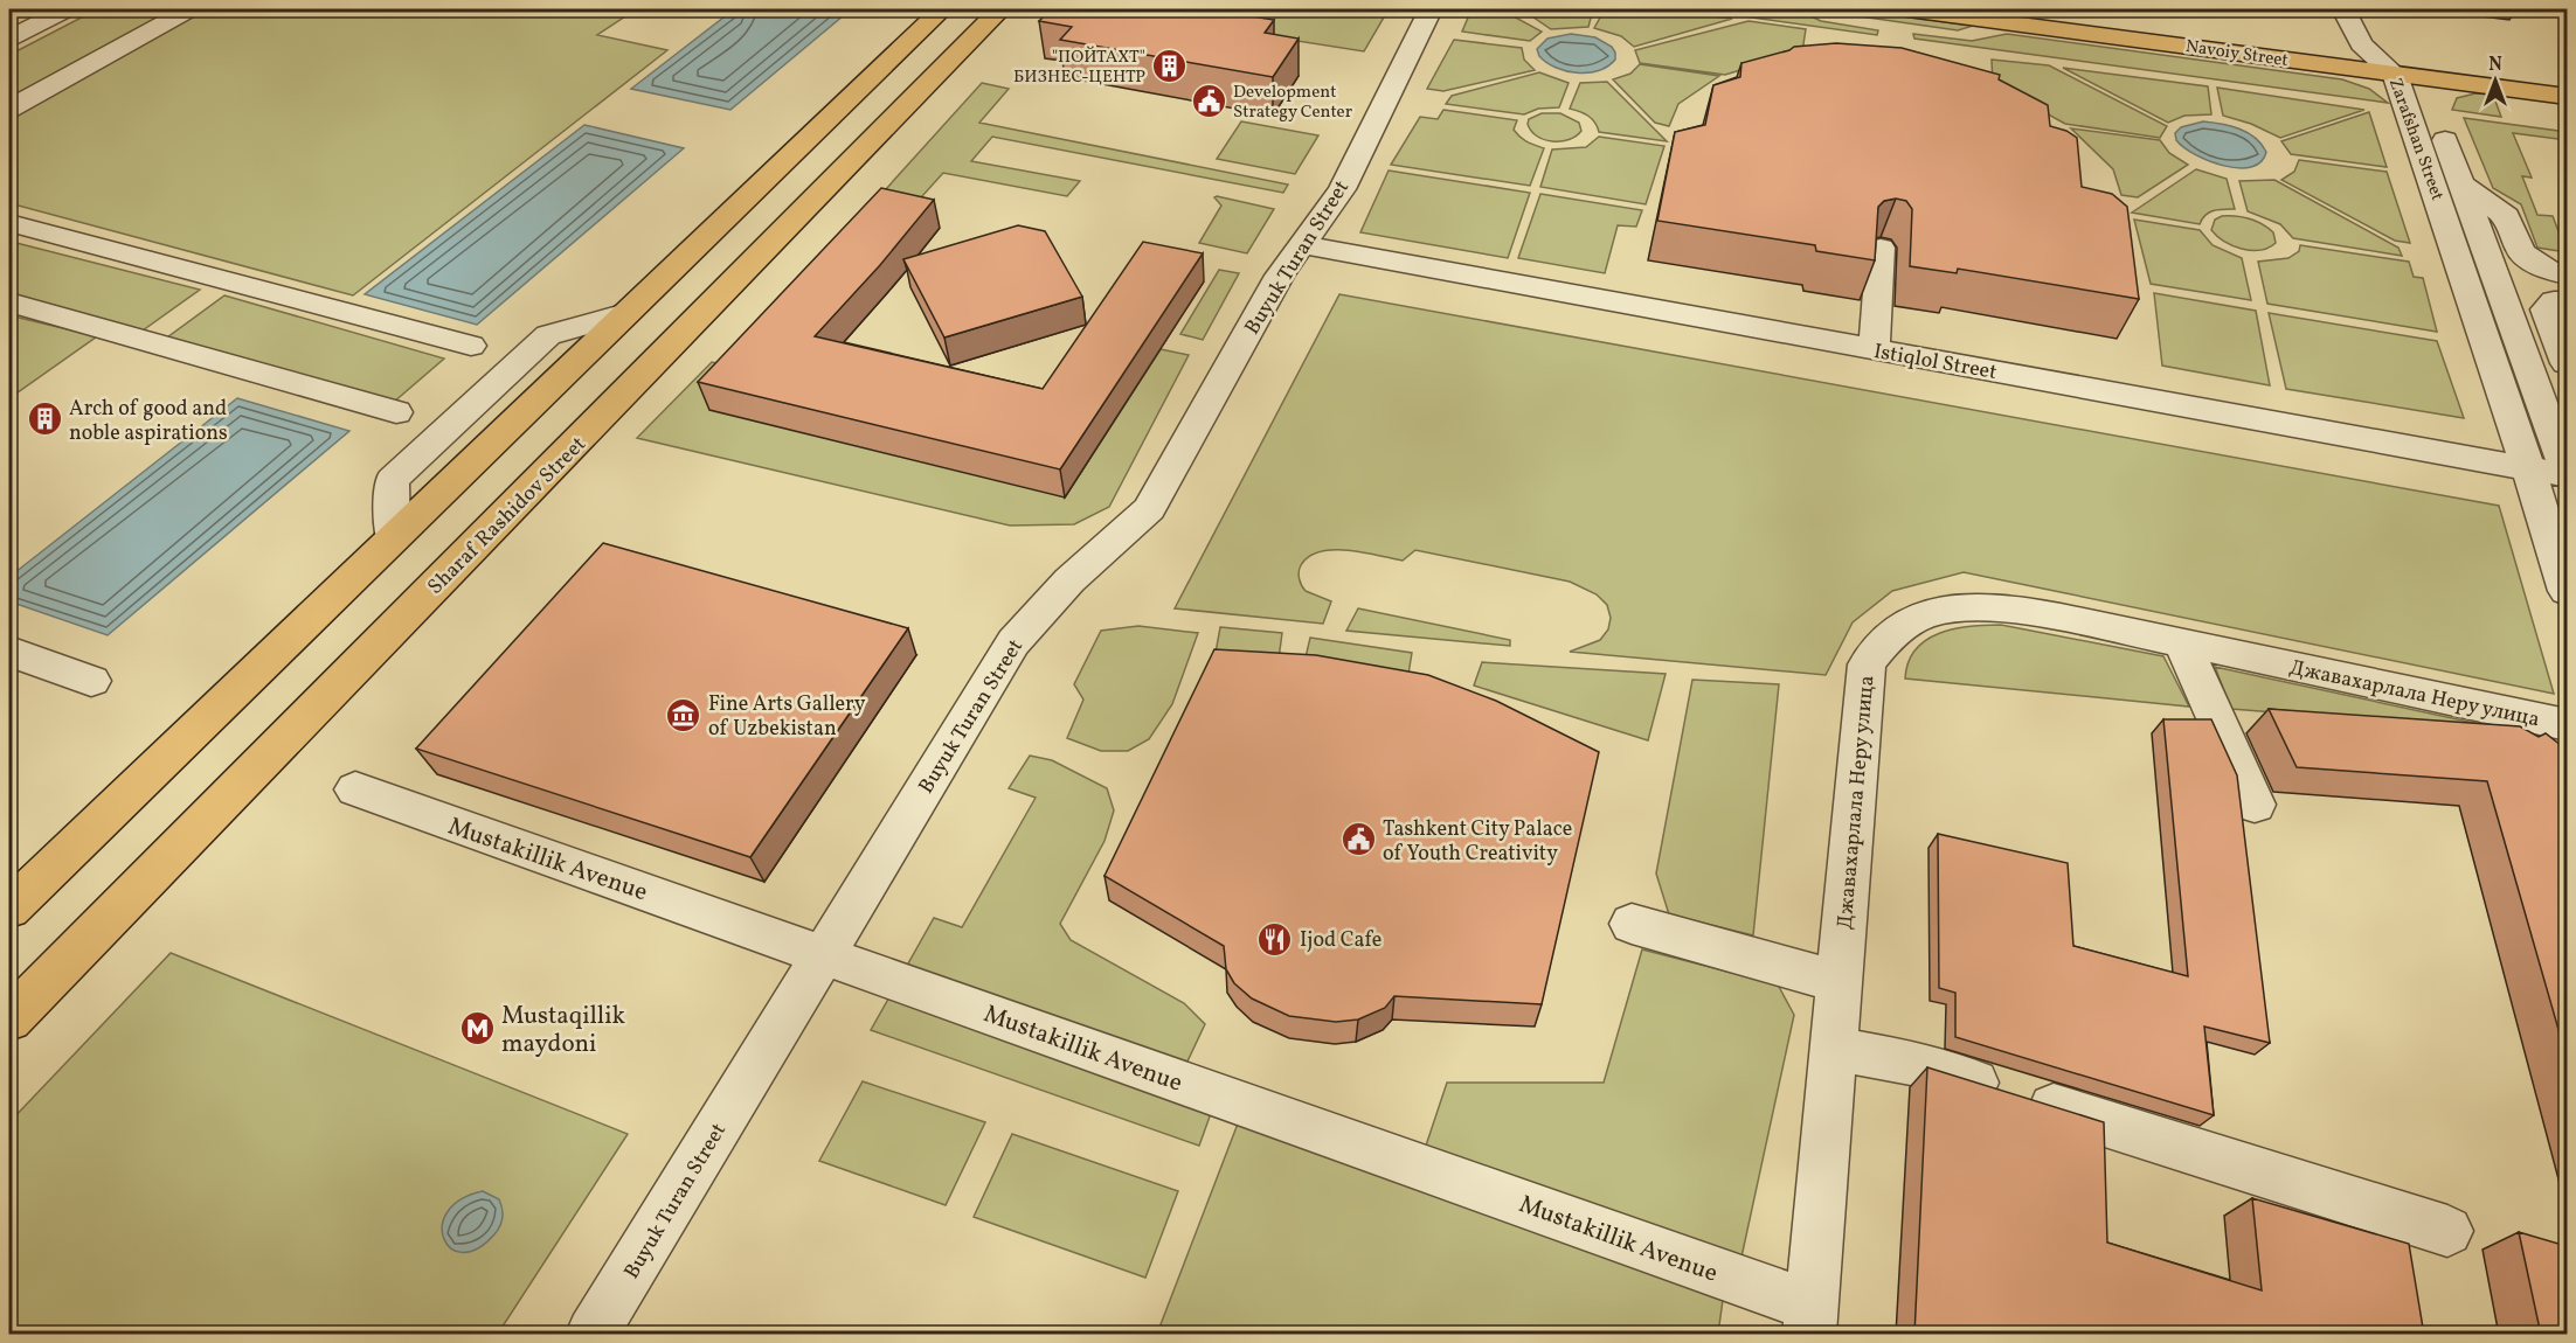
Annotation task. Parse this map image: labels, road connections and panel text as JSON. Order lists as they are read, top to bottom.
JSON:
{
  "streets": {
    "main road": ["Navoiy Street", "Sharaf Rashidov Street"],
    "street": [
      "Zarafshan Street",
      "Buyuk Turan Street",
      "Istiqlol Street",
      "Джавахарлала Неру улица",
      "Mustakillik Avenue"
    ]
  },
  "crossings": [
    ["Navoiy Street", "Zarafshan Street"],
    ["Zarafshan Street", "Istiqlol Street"],
    ["Buyuk Turan Street", "Istiqlol Street"],
    ["Buyuk Turan Street", "Mustakillik Avenue"],
    ["Джавахарлала Неру улица", "Mustakillik Avenue"]
  ],
  "places": {
    "building": ["\"ПОЙТАХТ\" БИЗНЕС-ЦЕНТР", "Arch of good and noble aspirations"],
    "public building": ["Development Strategy Center", "Tashkent City Palace of Youth Creativity"],
    "museum": ["Fine Arts Gallery of Uzbekistan"],
    "restaurant": ["Ijod Cafe"],
    "metro station": ["Mustaqillik maydoni"]
  },
  "north": "top"
}
